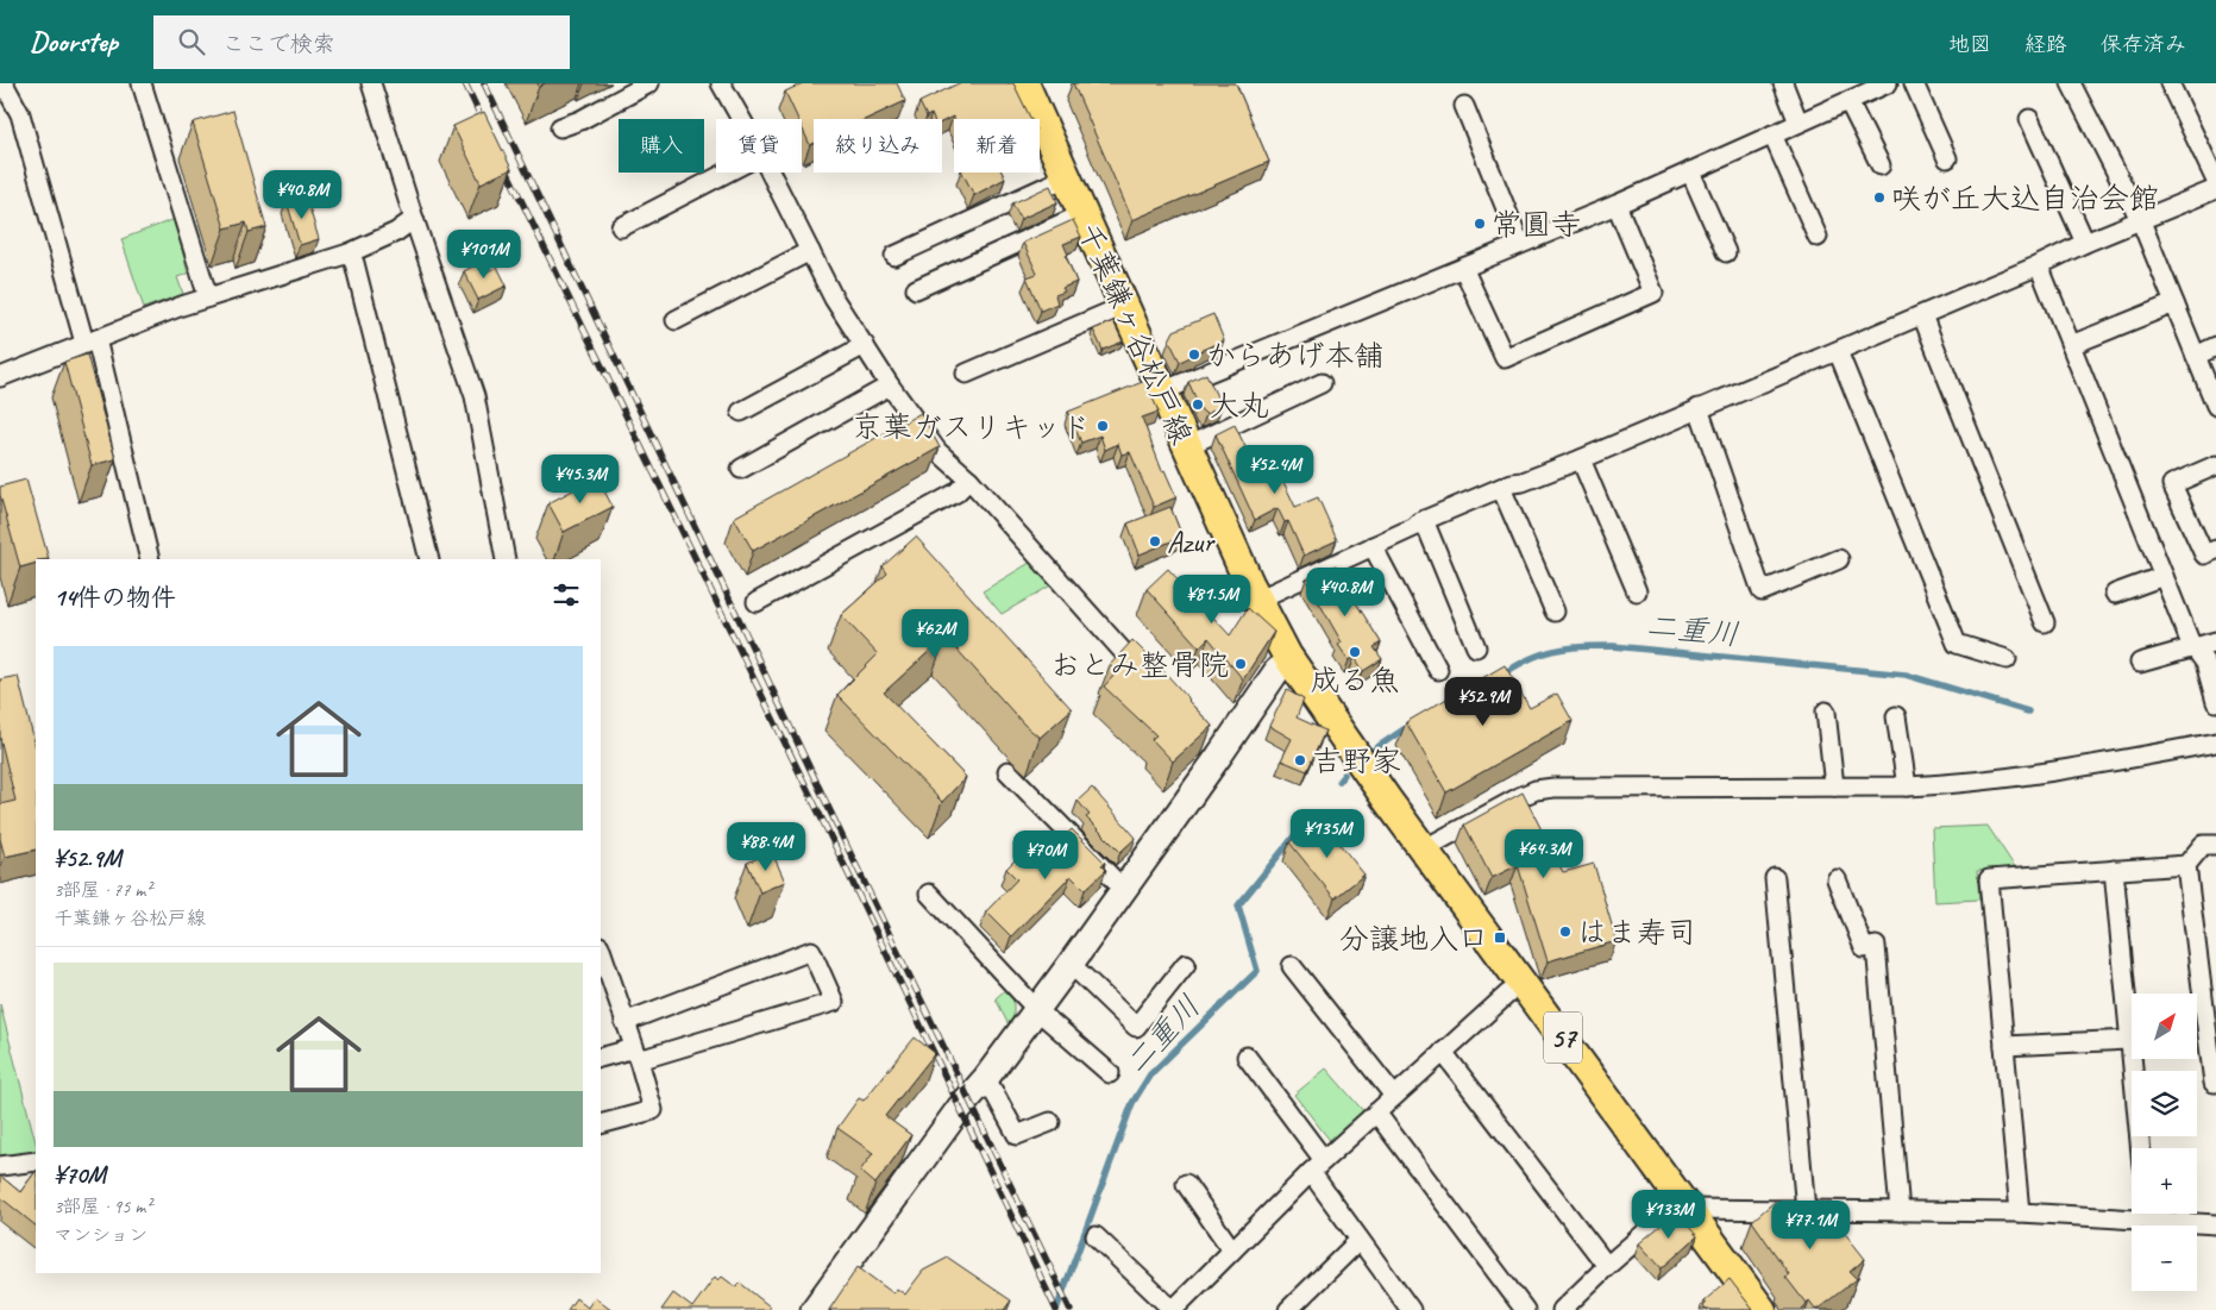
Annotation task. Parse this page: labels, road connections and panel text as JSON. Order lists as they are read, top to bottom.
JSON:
{
  "streets": {
    "main road": ["千葉鎌ヶ谷松戸線", "57"]
  },
  "water": ["二重川"],
  "places": {
    "other": [
      "咲が丘大込自治会館",
      "常圓寺",
      "からあげ本舗",
      "大丸",
      "京葉ガスリキッド",
      "Azur",
      "成る魚",
      "おとみ整骨院",
      "吉野家",
      "はま寿司"
    ],
    "transit": ["分譲地入口"]
  },
  "north": "top right",
  "page": {
    "header": "Doorstep",
    "search": "ここで検索",
    "nav": ["地図", "経路", "保存済み"],
    "chip": [
      "購入",
      "賃貸",
      "絞り込み",
      "新着"
    ],
    "price": [
      "¥40.8M",
      "¥101M",
      "¥52.4M",
      "¥45.3M",
      "¥40.8M",
      "¥81.5M",
      "¥62M",
      "¥52.9M",
      "¥135M",
      "¥88.4M",
      "¥64.3M",
      "¥70M",
      "¥133M",
      "¥77.1M"
    ],
    "heading": "14件の物件",
    "list": [
      {
        "name": "¥52.9M",
        "note": "3部屋 · 77 m² · 千葉鎌ヶ谷松戸線"
      },
      {
        "name": "¥70M",
        "note": "3部屋 · 95 m² · マンション"
      }
    ],
    "map_buttons": ["+", "−"]
  }
}
